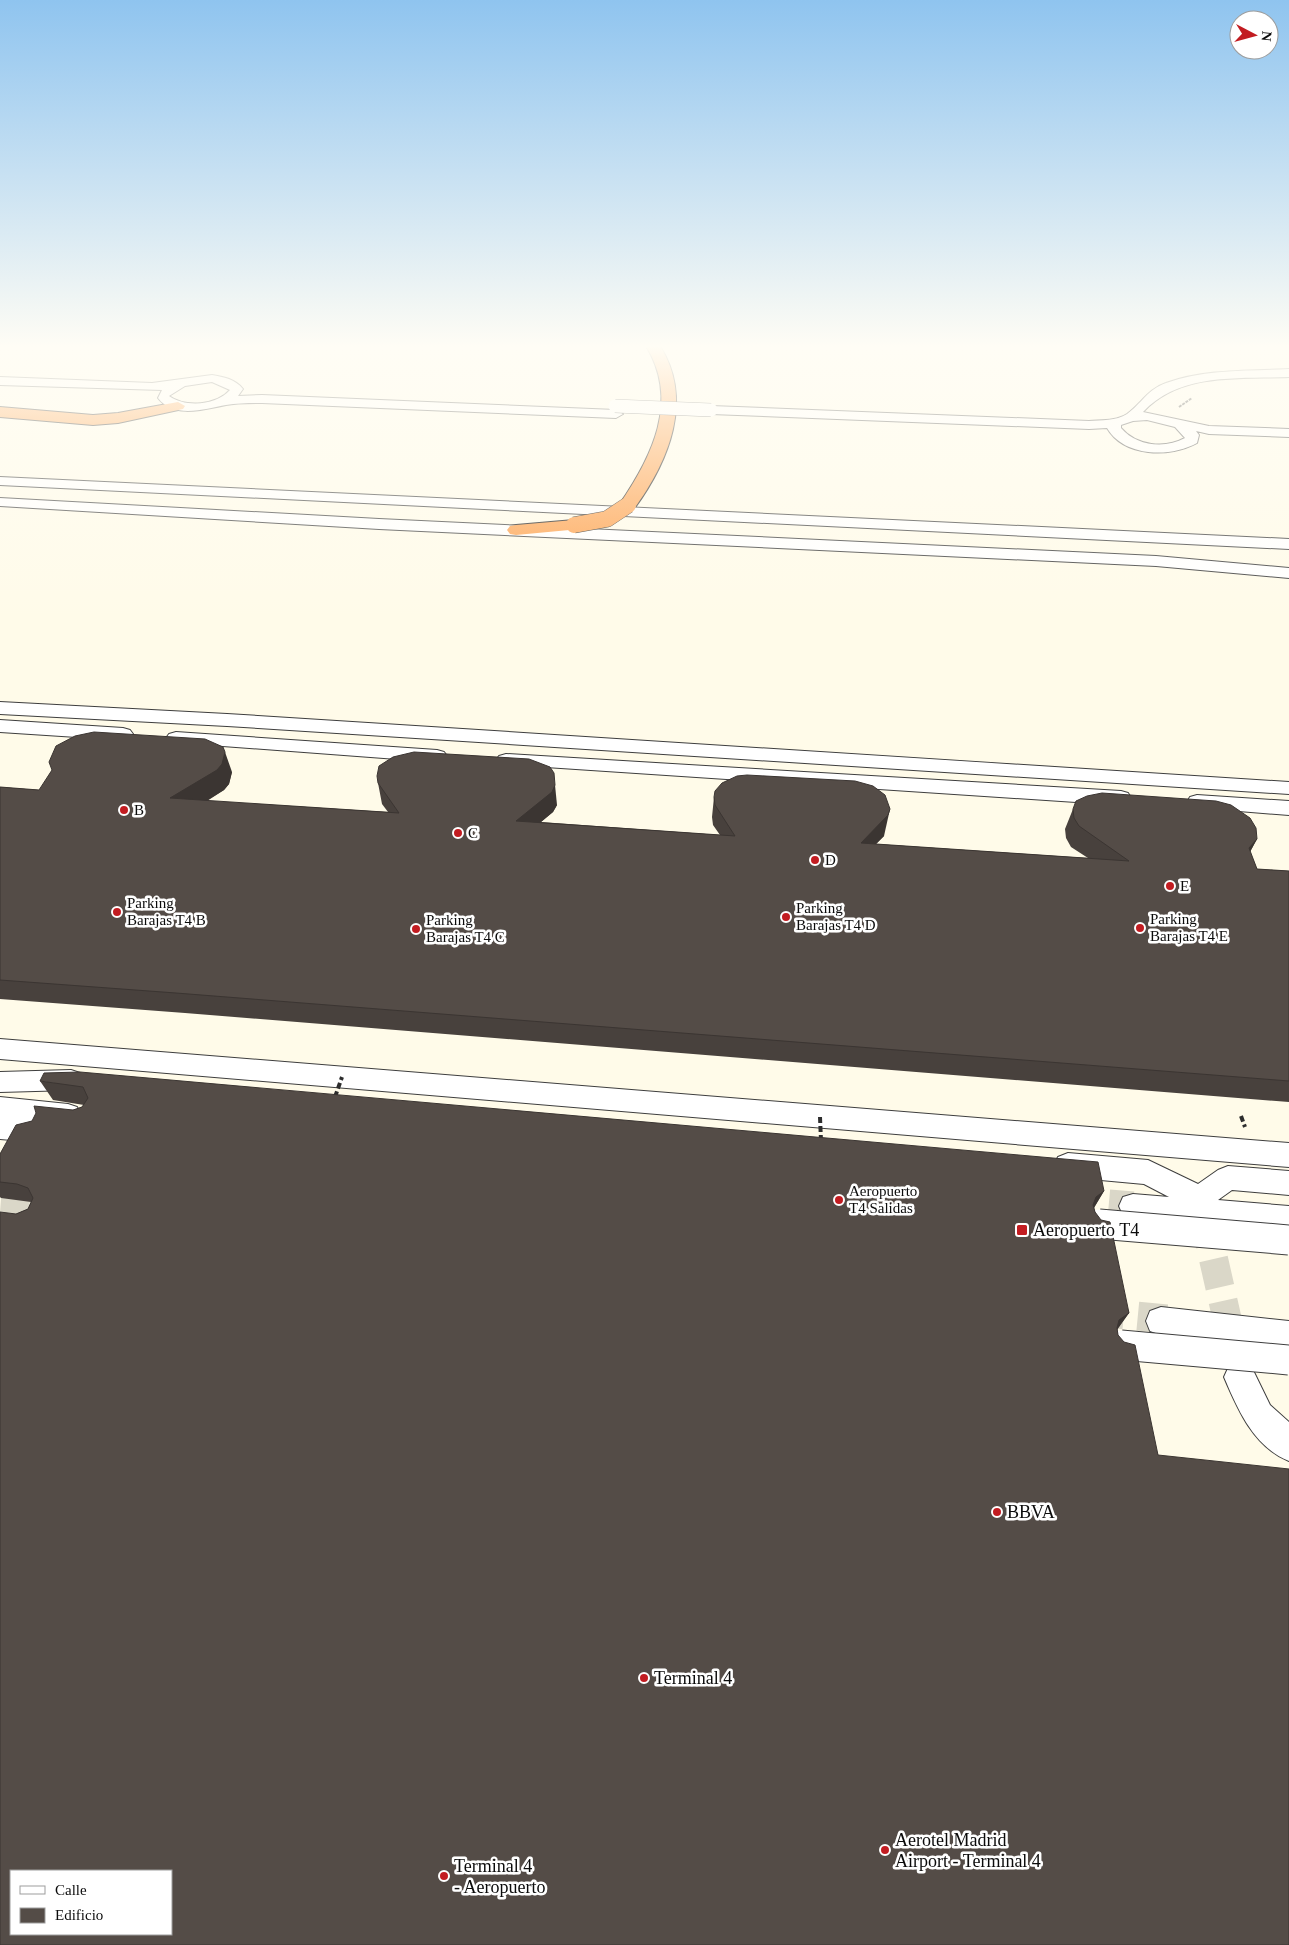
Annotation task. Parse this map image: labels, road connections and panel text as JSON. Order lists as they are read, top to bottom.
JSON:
{
  "places": {
    "other": [
      "B",
      "C",
      "D",
      "E",
      "Parking Barajas T4 B",
      "Parking Barajas T4 D",
      "Parking Barajas T4 E",
      "Parking Barajas T4 C",
      "Aeropuerto T4 Salidas",
      "BBVA",
      "Terminal 4",
      "Aerotel Madrid Airport - Terminal 4",
      "Terminal 4 - Aeropuerto"
    ],
    "transit": ["Aeropuerto T4"]
  },
  "legend": ["Calle", "Edificio"],
  "north": "right"
}
